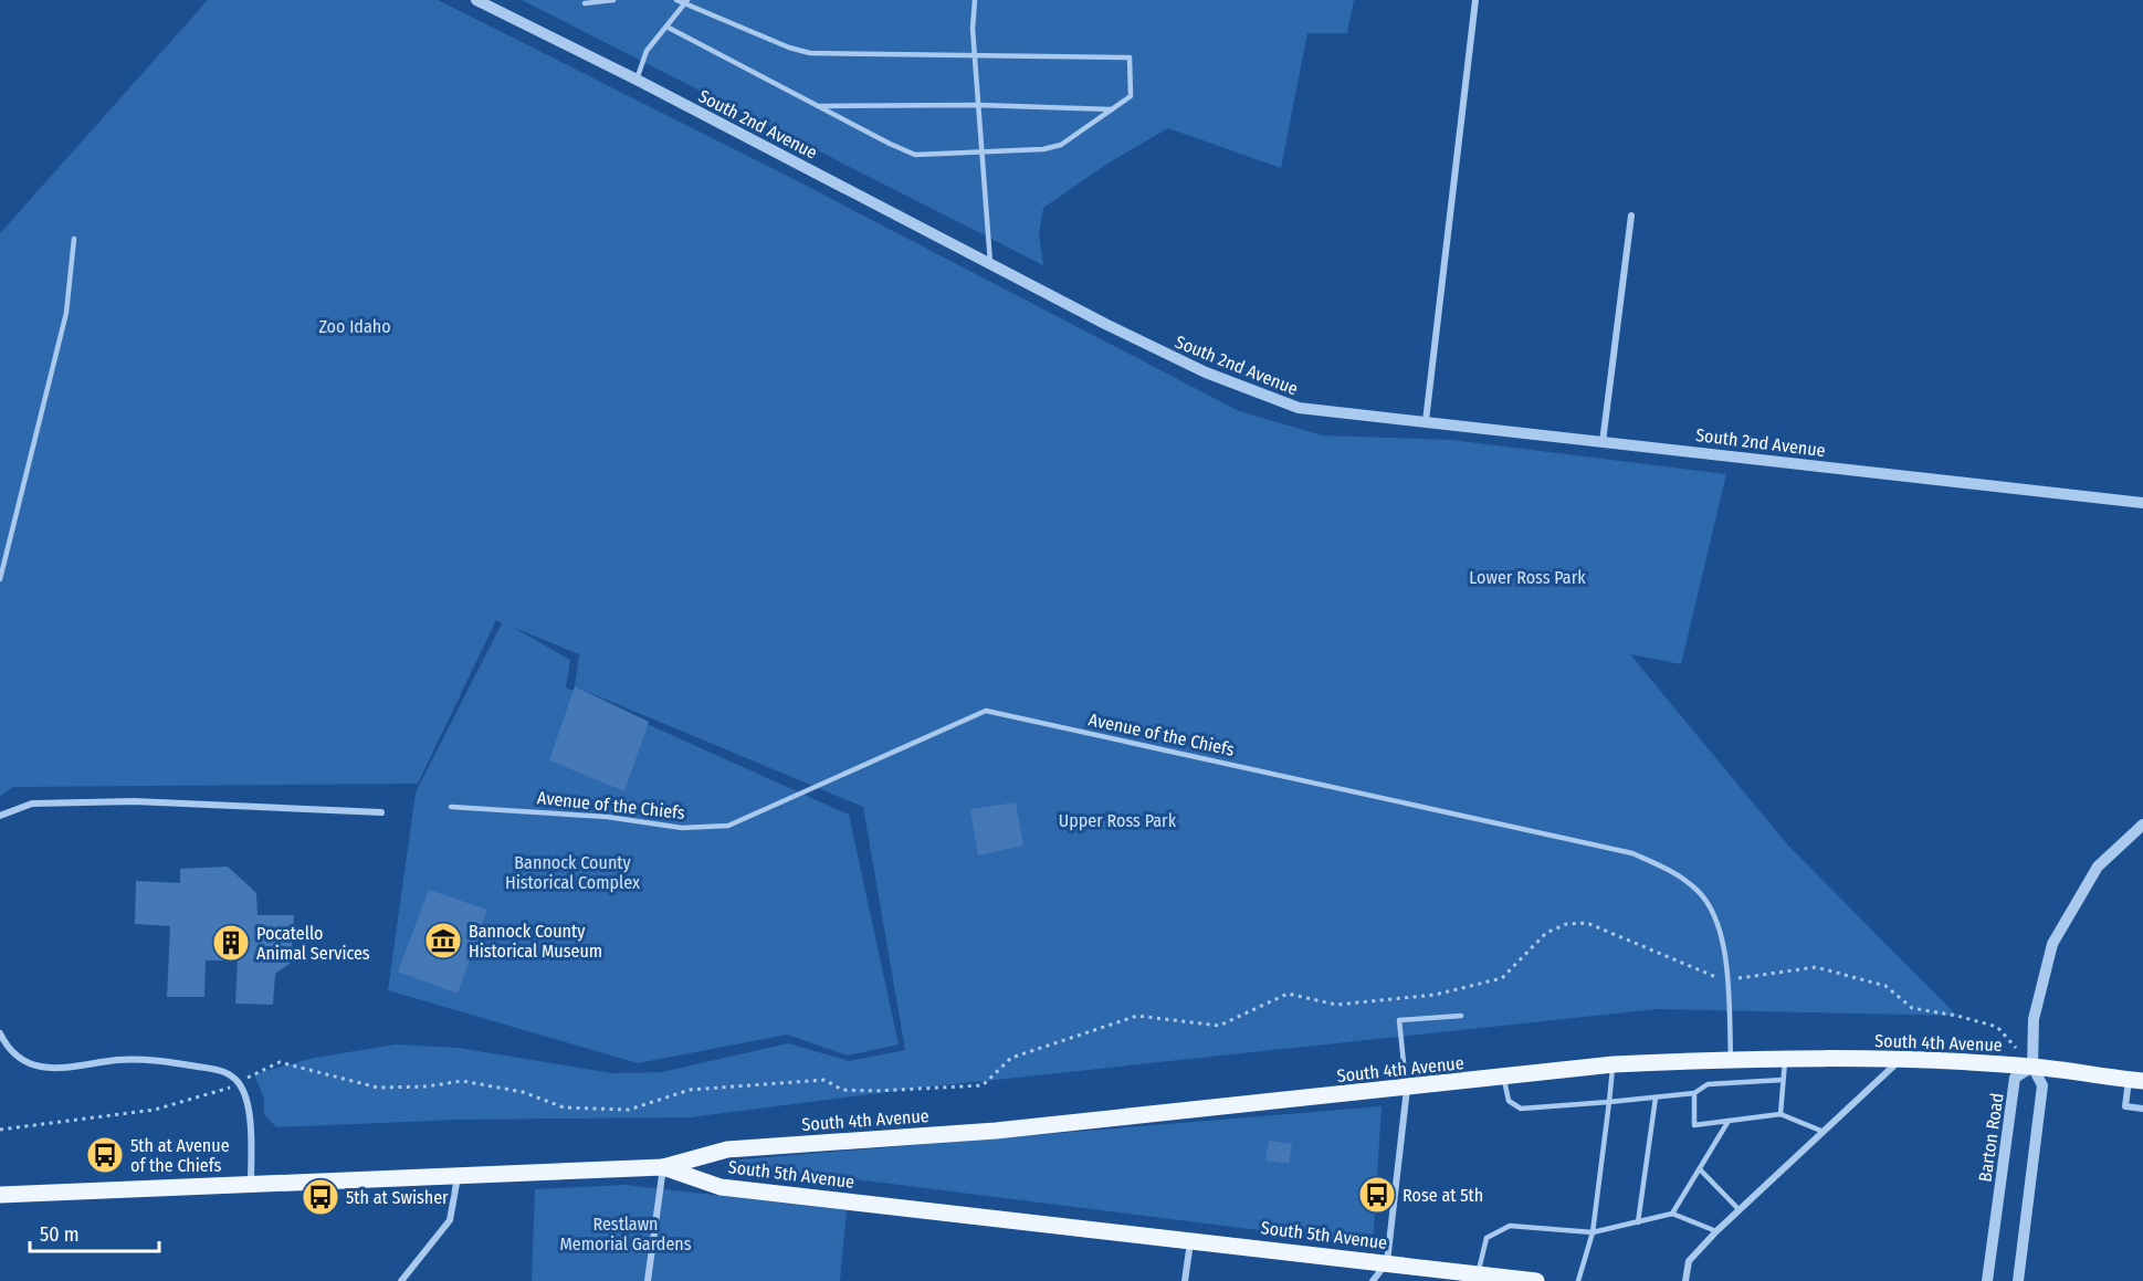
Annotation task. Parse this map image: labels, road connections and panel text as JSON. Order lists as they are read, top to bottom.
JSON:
{
  "streets": {
    "main road": ["South 4th Avenue", "South 5th Avenue"],
    "street": ["South 2nd Avenue", "Barton Road"],
    "lane": ["Avenue of the Chiefs"]
  },
  "crossings": [
    ["Avenue of the Chiefs", "South 4th Avenue"],
    ["South 4th Avenue", "Barton Road"],
    ["South 4th Avenue", "South 5th Avenue"]
  ],
  "parks": [
    "Zoo Idaho",
    "Lower Ross Park",
    "Upper Ross Park",
    "Bannock County Historical Complex",
    "Restlawn Memorial Gardens"
  ],
  "places": {
    "museum": ["Bannock County Historical Museum"],
    "building": ["Pocatello Animal Services"],
    "bus stop": ["5th at Avenue of the Chiefs", "Rose at 5th", "5th at Swisher"]
  },
  "scale_bar": "50 m"
}
